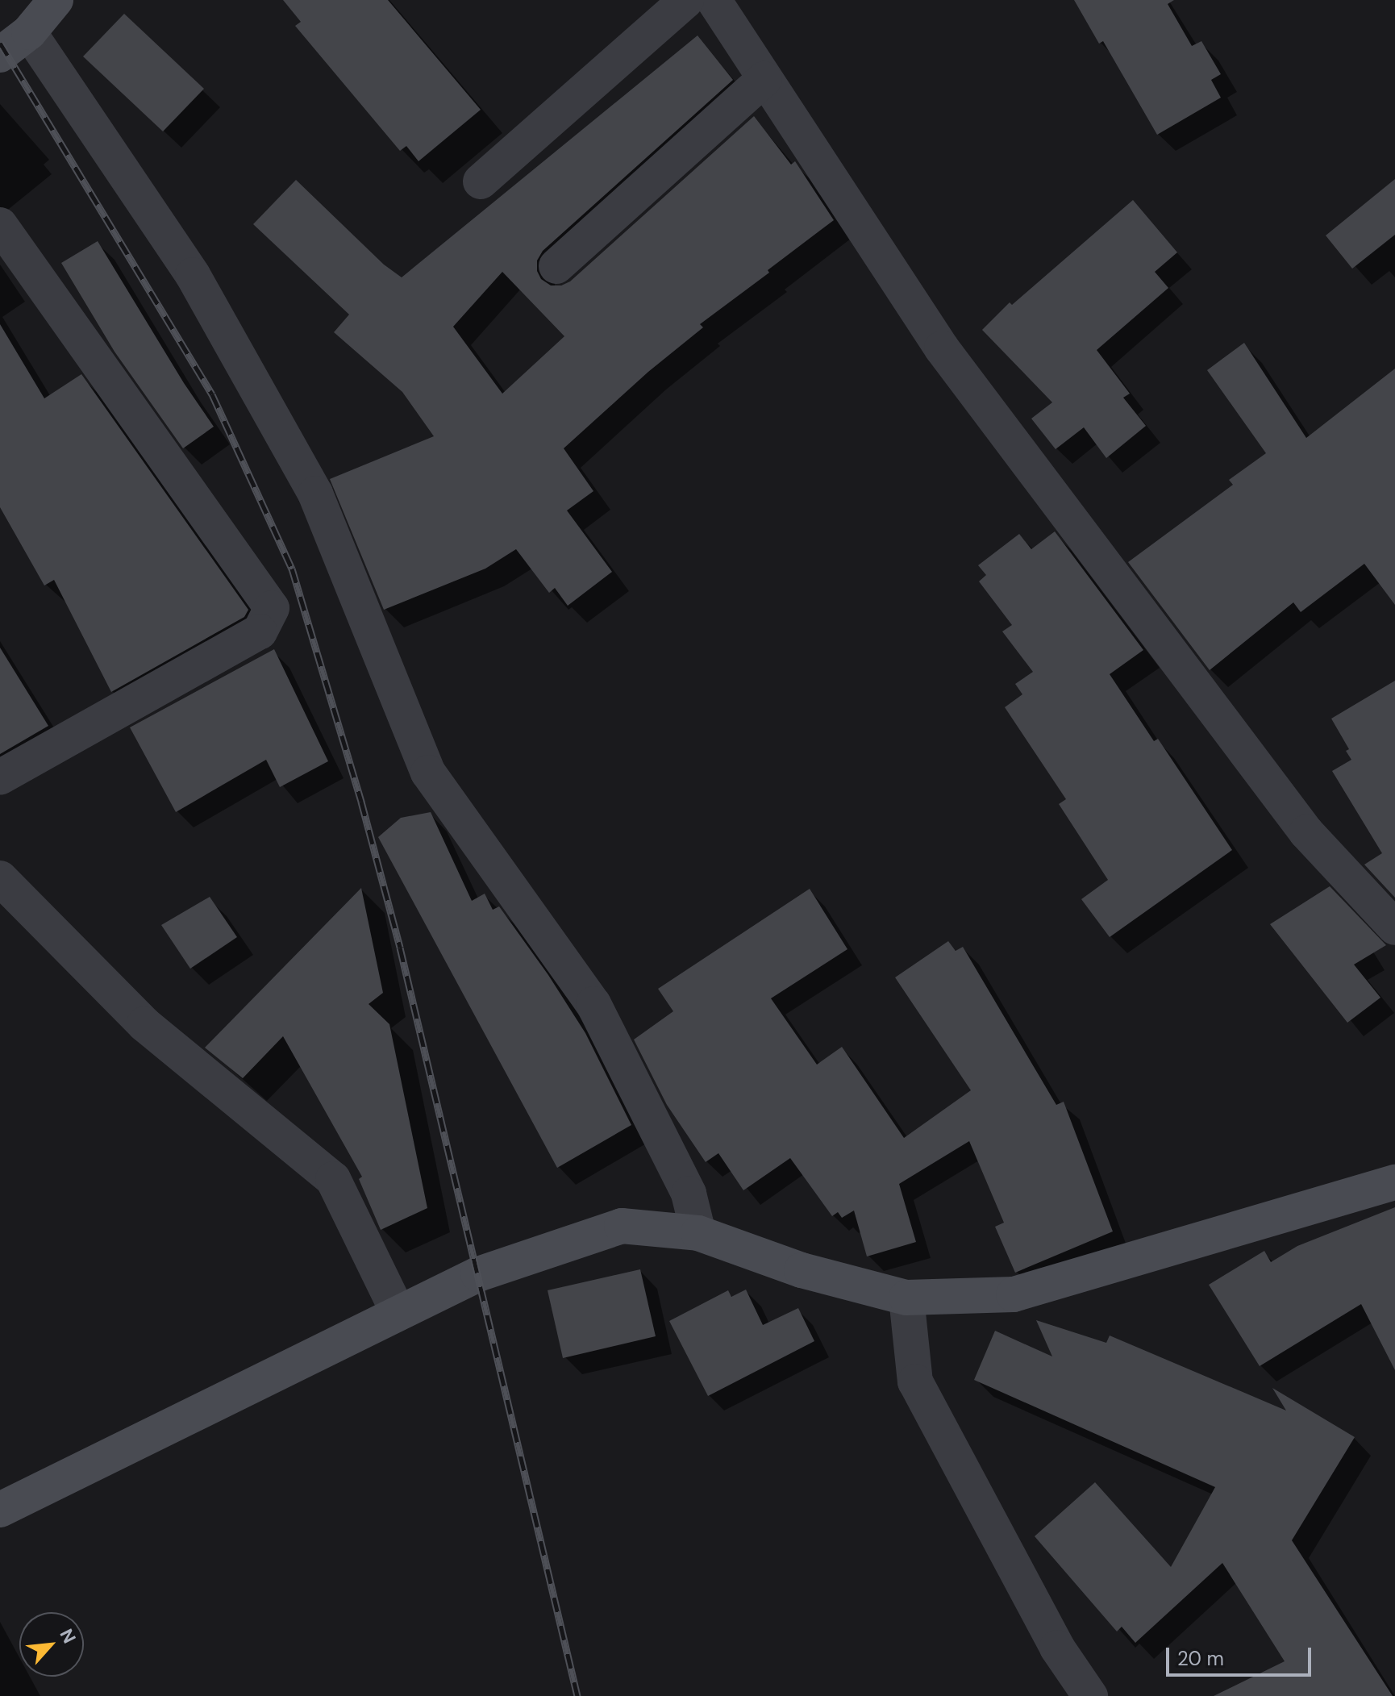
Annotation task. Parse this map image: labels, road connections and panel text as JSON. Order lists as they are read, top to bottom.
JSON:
{
  "scale_bar": "20 m",
  "north": "top right"
}
